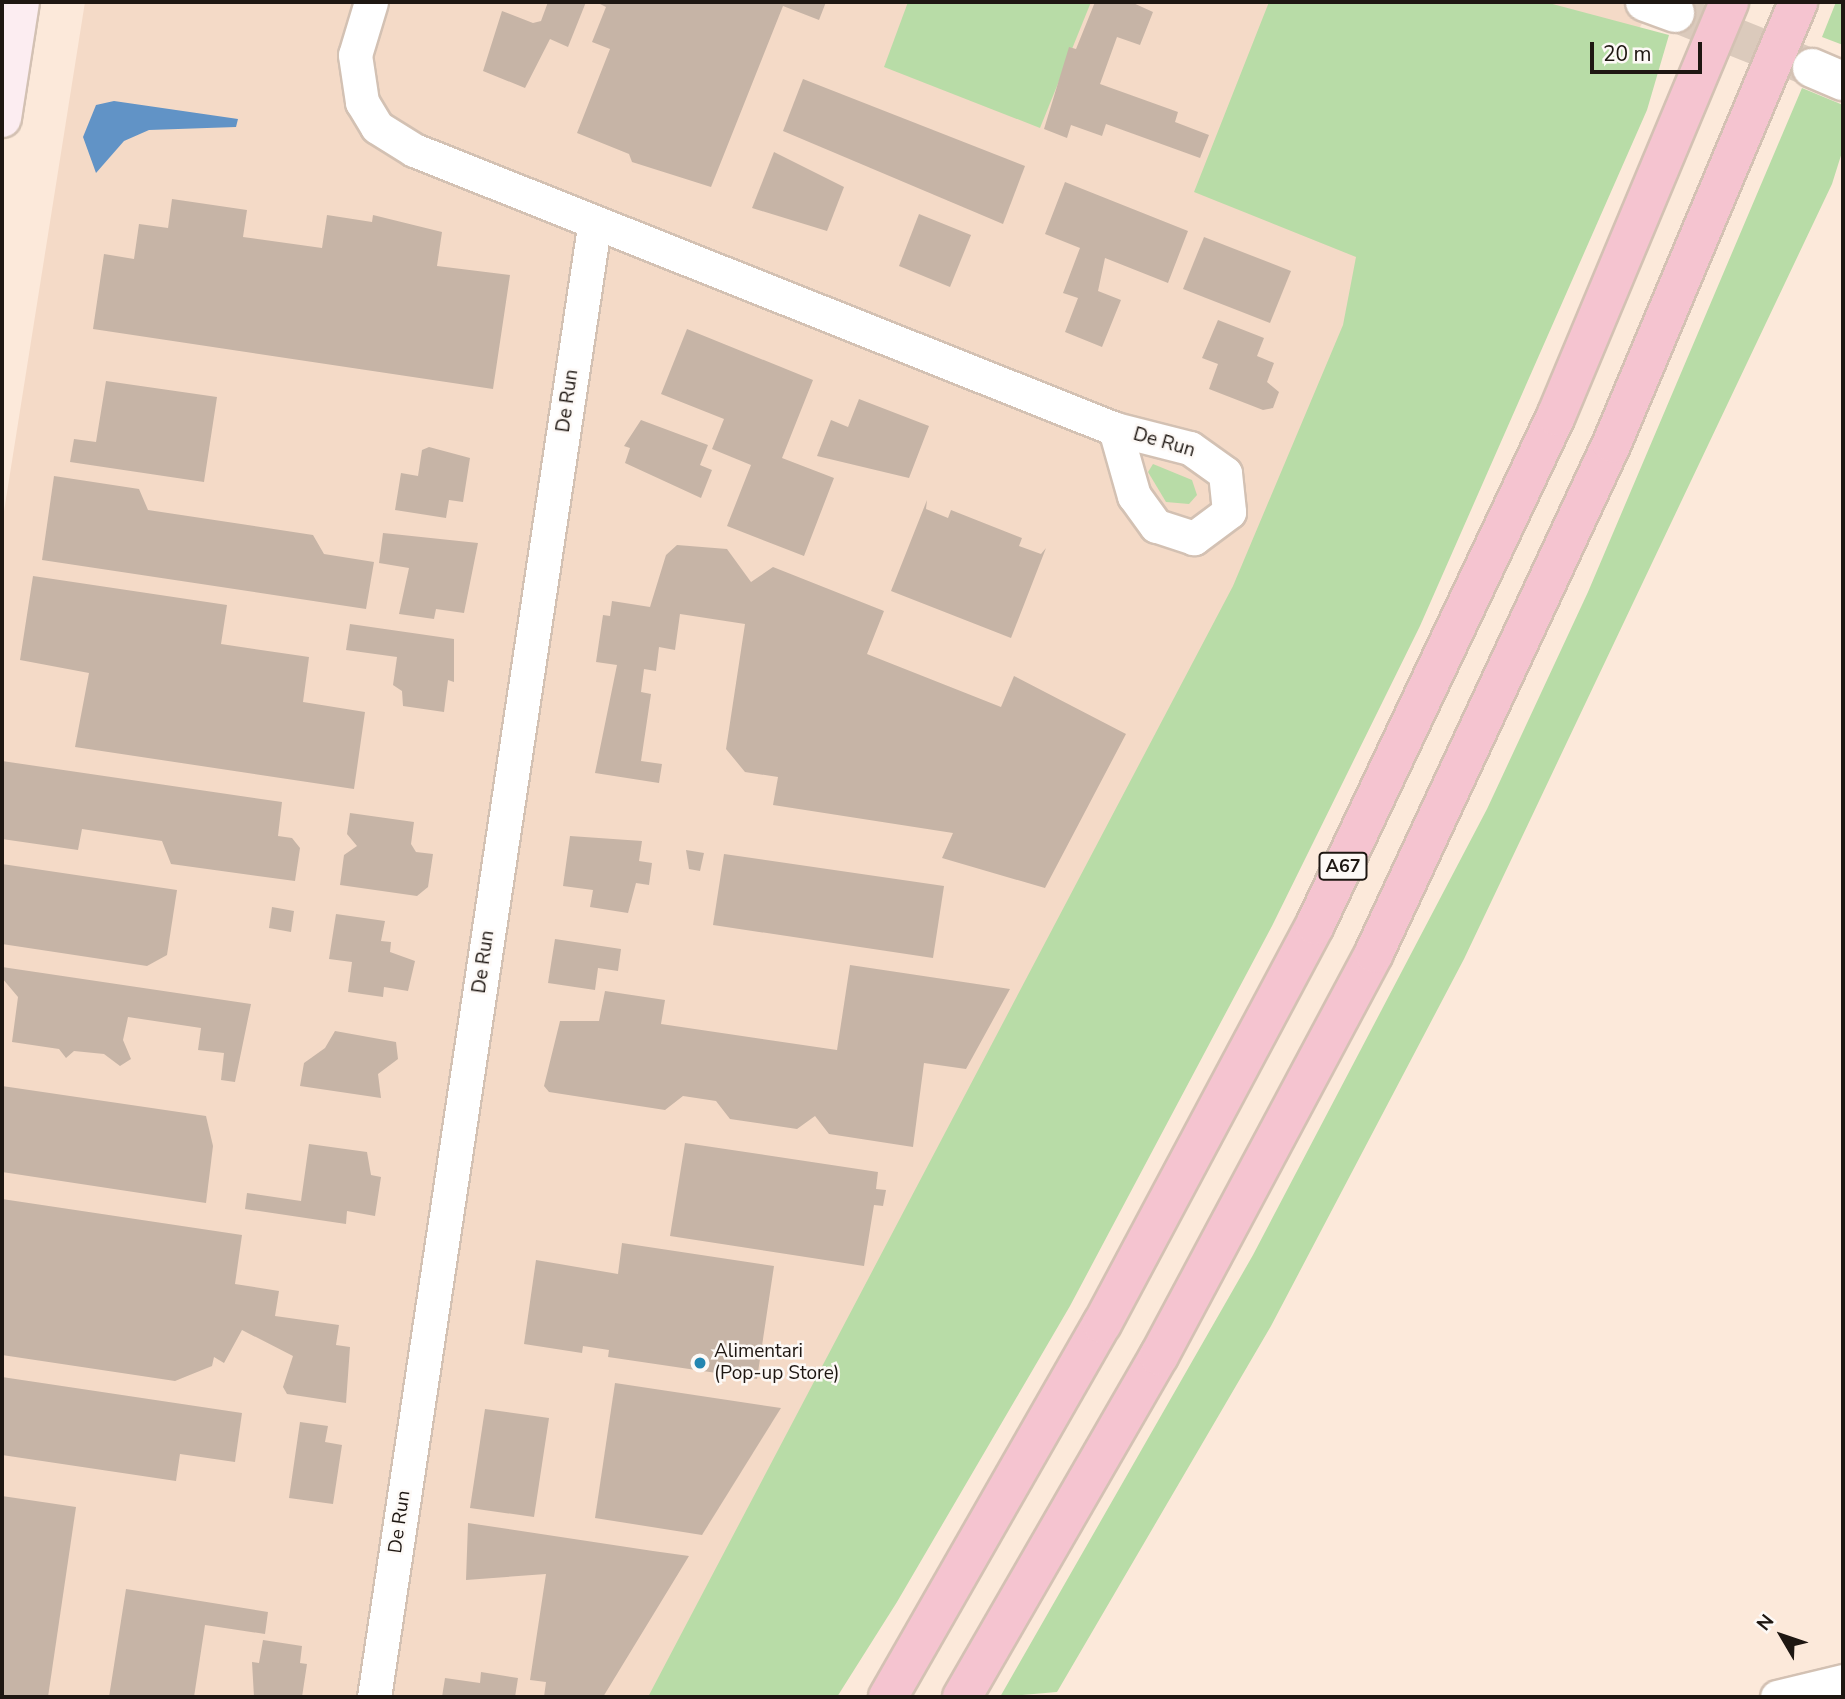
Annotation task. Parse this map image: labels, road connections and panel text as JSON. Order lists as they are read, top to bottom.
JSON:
{
  "streets": {
    "highway": ["A67"],
    "street": ["De Run"]
  },
  "places": ["Alimentari (Pop-up Store)"],
  "scale_bar": "20 m",
  "north": "top left"
}
